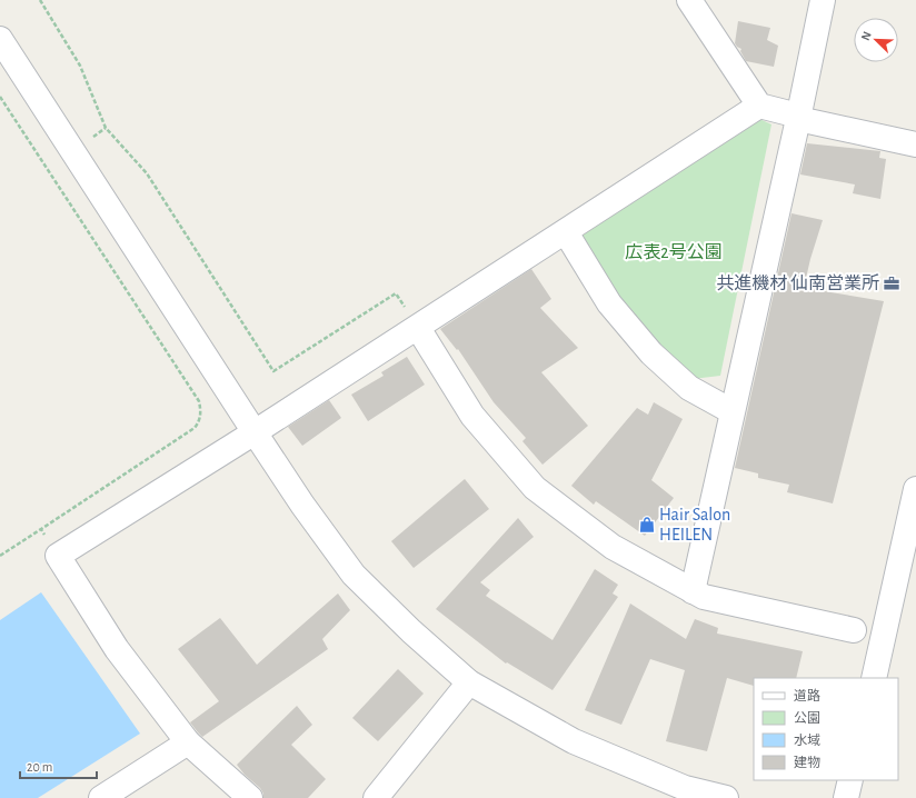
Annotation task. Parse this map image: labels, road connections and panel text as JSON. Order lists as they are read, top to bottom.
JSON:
{
  "parks": ["広表2号公園"],
  "places": {
    "office": ["共進機材 仙南営業所"],
    "shop": ["Hair Salon HEILEN"]
  },
  "legend": [
    "道路",
    "公園",
    "水域",
    "建物"
  ],
  "scale_bar": "20 m",
  "north": "top left"
}
